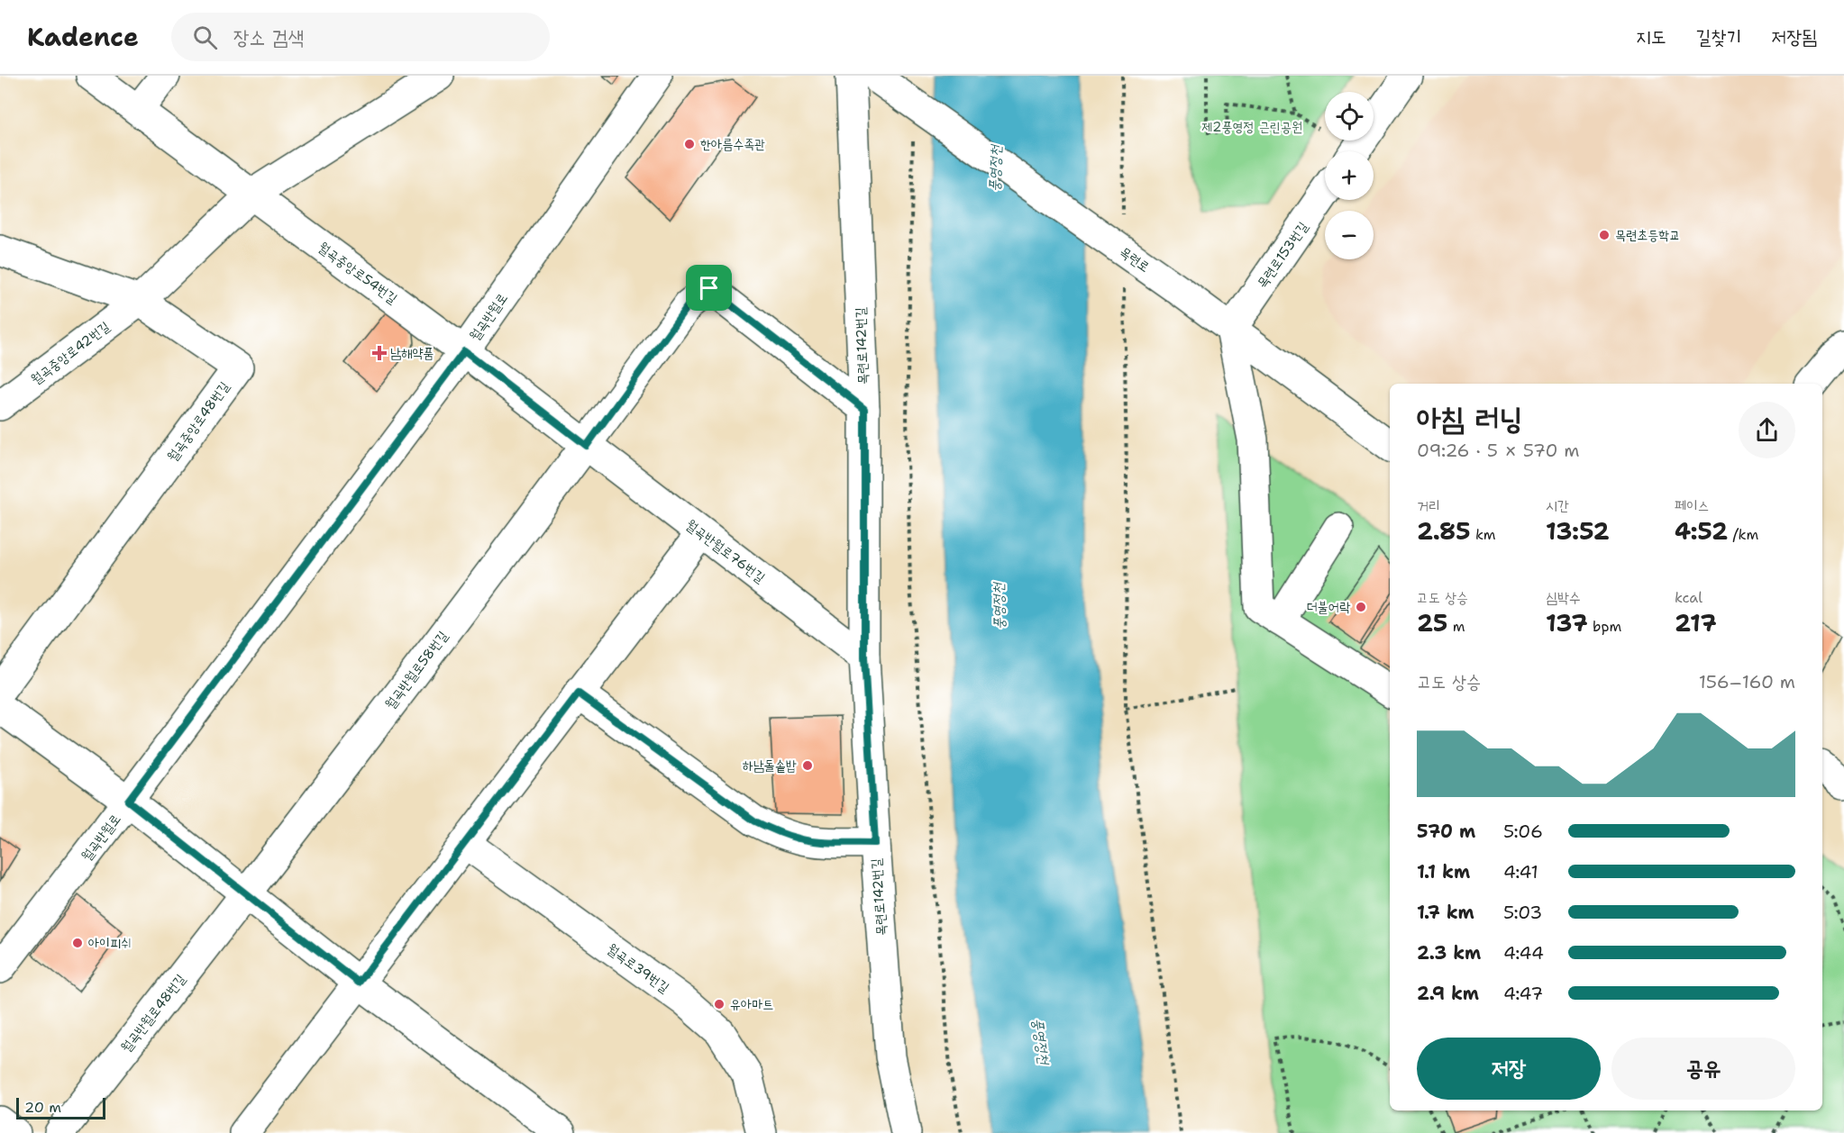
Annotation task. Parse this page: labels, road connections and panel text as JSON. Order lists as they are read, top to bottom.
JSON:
{
  "streets": {
    "street": [
      "목련로153번길",
      "목련로",
      "월곡중앙로54번길",
      "월곡반월로",
      "목련로142번길",
      "월곡중앙로42번길",
      "월곡중앙로48번길",
      "월곡반월로76번길",
      "월곡반월로58번길",
      "월곡로39번길",
      "월곡반월로48번길"
    ]
  },
  "crossings": [
    ["목련로153번길", "목련로"],
    ["목련로", "목련로142번길"],
    ["월곡중앙로54번길", "월곡반월로"],
    ["월곡중앙로54번길", "월곡중앙로42번길"],
    ["월곡중앙로54번길", "월곡반월로76번길"],
    ["월곡반월로", "월곡반월로76번길"],
    ["목련로142번길", "월곡반월로76번길"],
    ["월곡중앙로42번길", "월곡중앙로48번길"],
    ["월곡반월로76번길", "월곡반월로58번길"],
    ["월곡반월로58번길", "월곡반월로48번길"]
  ],
  "water": ["풍영정천"],
  "parks": ["제2풍영정 근린공원"],
  "places": {
    "other": [
      "한아름수족관",
      "목련초등학교",
      "더불어락",
      "하남돌솥밥",
      "아이피쉬",
      "유아마트"
    ],
    "health": ["남해약품"]
  },
  "scale_bar": "20 m",
  "page": {
    "header": "Kadence",
    "search": "장소 검색",
    "nav": ["지도", "길찾기", "저장됨"],
    "map_buttons": ["+", "−"],
    "heading": ["아침 러닝", "09:26 · 5 × 570 m"],
    "stats": [
      ["거리", "2.85 km"],
      ["시간", "13:52"],
      ["페이스", "4:52 /km"],
      ["고도 상승", "25 m"],
      ["심박수", "137 bpm"],
      ["kcal", "217"]
    ],
    "chart": ["고도 상승", "156–160 m"],
    "list": [
      {
        "name": "570 m",
        "note": "5:06"
      },
      {
        "name": "1.1 km",
        "note": "4:41"
      },
      {
        "name": "1.7 km",
        "note": "5:03"
      },
      {
        "name": "2.3 km",
        "note": "4:44"
      },
      {
        "name": "2.9 km",
        "note": "4:47"
      }
    ],
    "buttons": ["저장", "공유"],
    "scale": "20 m"
  }
}
